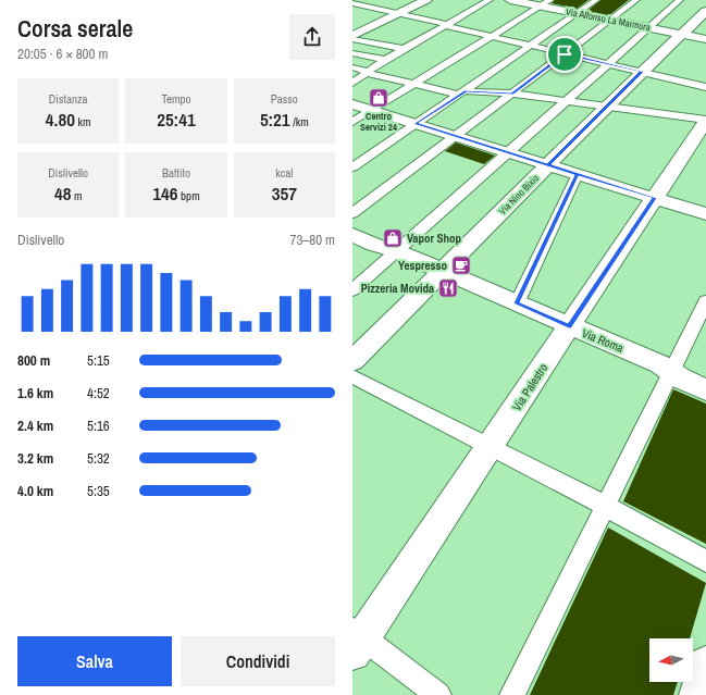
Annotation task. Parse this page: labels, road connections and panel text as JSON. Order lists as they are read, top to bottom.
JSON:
{
  "streets": {
    "street": [
      "Via Alfonso La Marmora",
      "Via Nino Bixio",
      "Via Roma",
      "Via Palestro"
    ]
  },
  "crossings": [
    ["Via Alfonso La Marmora", "Via Nino Bixio"],
    ["Via Nino Bixio", "Via Roma"],
    ["Via Roma", "Via Palestro"]
  ],
  "places": {
    "shop": ["Centro Servizi 24", "Vapor Shop"],
    "cafe": ["Yespresso"],
    "restaurant": ["Pizzeria Movida"]
  },
  "north": "left",
  "page": {
    "heading": ["Corsa serale", "20:05 · 6 × 800 m"],
    "stats": [
      ["Distanza", "4.80 km"],
      ["Tempo", "25:41"],
      ["Passo", "5:21 /km"],
      ["Dislivello", "48 m"],
      ["Battito", "146 bpm"],
      ["kcal", "357"]
    ],
    "chart": ["Dislivello", "73–80 m"],
    "list": [
      {
        "name": "800 m",
        "note": "5:15"
      },
      {
        "name": "1.6 km",
        "note": "4:52"
      },
      {
        "name": "2.4 km",
        "note": "5:16"
      },
      {
        "name": "3.2 km",
        "note": "5:32"
      },
      {
        "name": "4.0 km",
        "note": "5:35"
      }
    ],
    "buttons": ["Salva", "Condividi"]
  }
}
